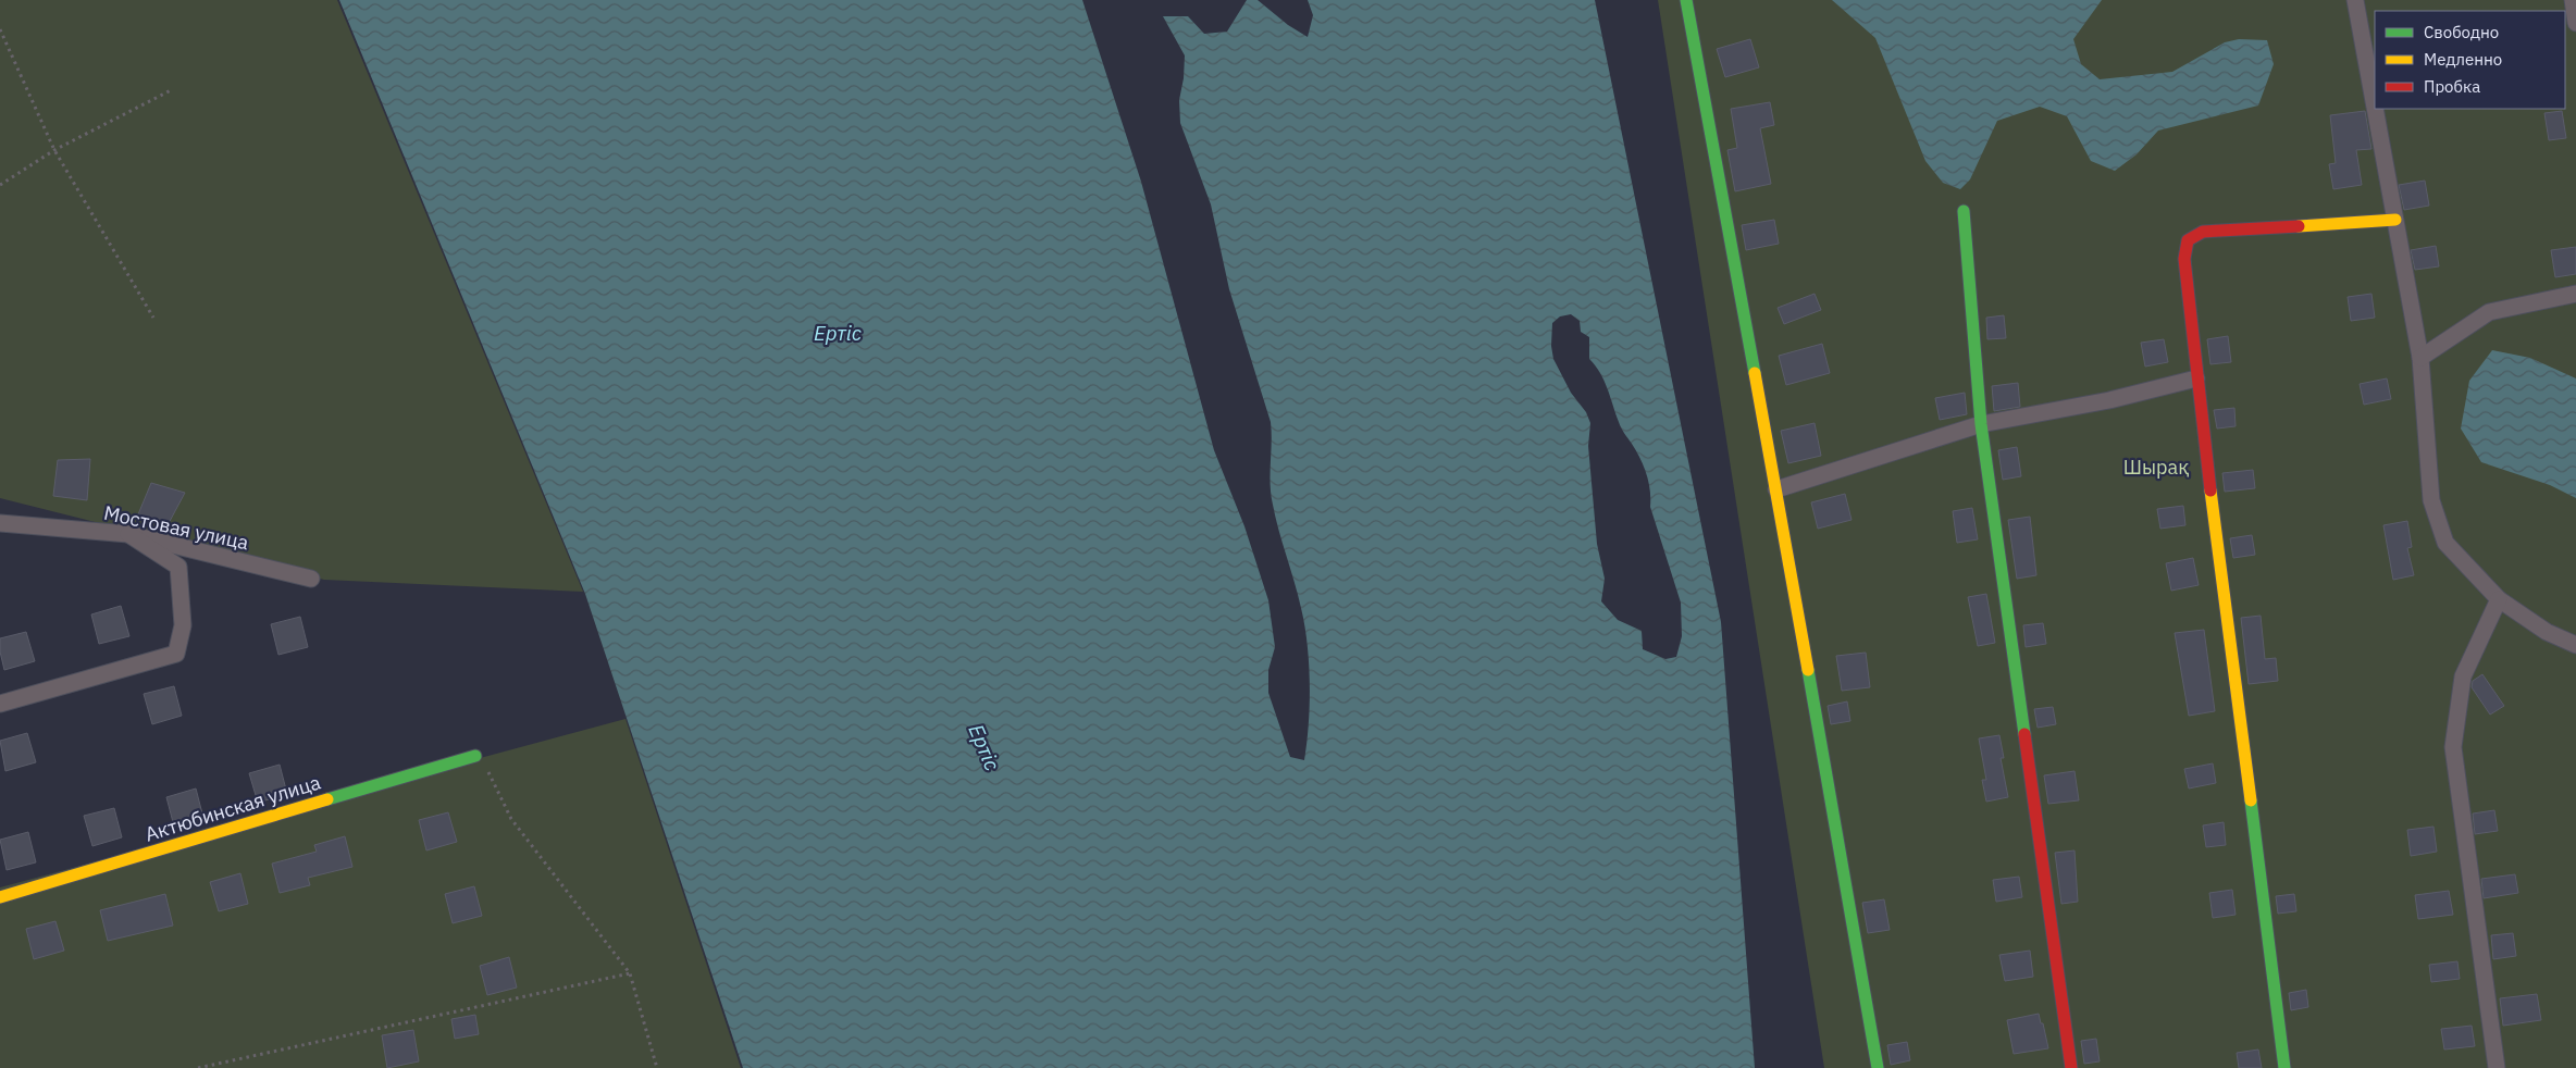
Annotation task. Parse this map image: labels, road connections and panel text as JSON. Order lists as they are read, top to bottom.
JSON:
{
  "streets": {
    "street": ["Мостовая улица", "Актюбинская улица"]
  },
  "water": ["Ертіс"],
  "parks": ["Шырақ"],
  "legend": ["Свободно", "Медленно", "Пробка"]
}
